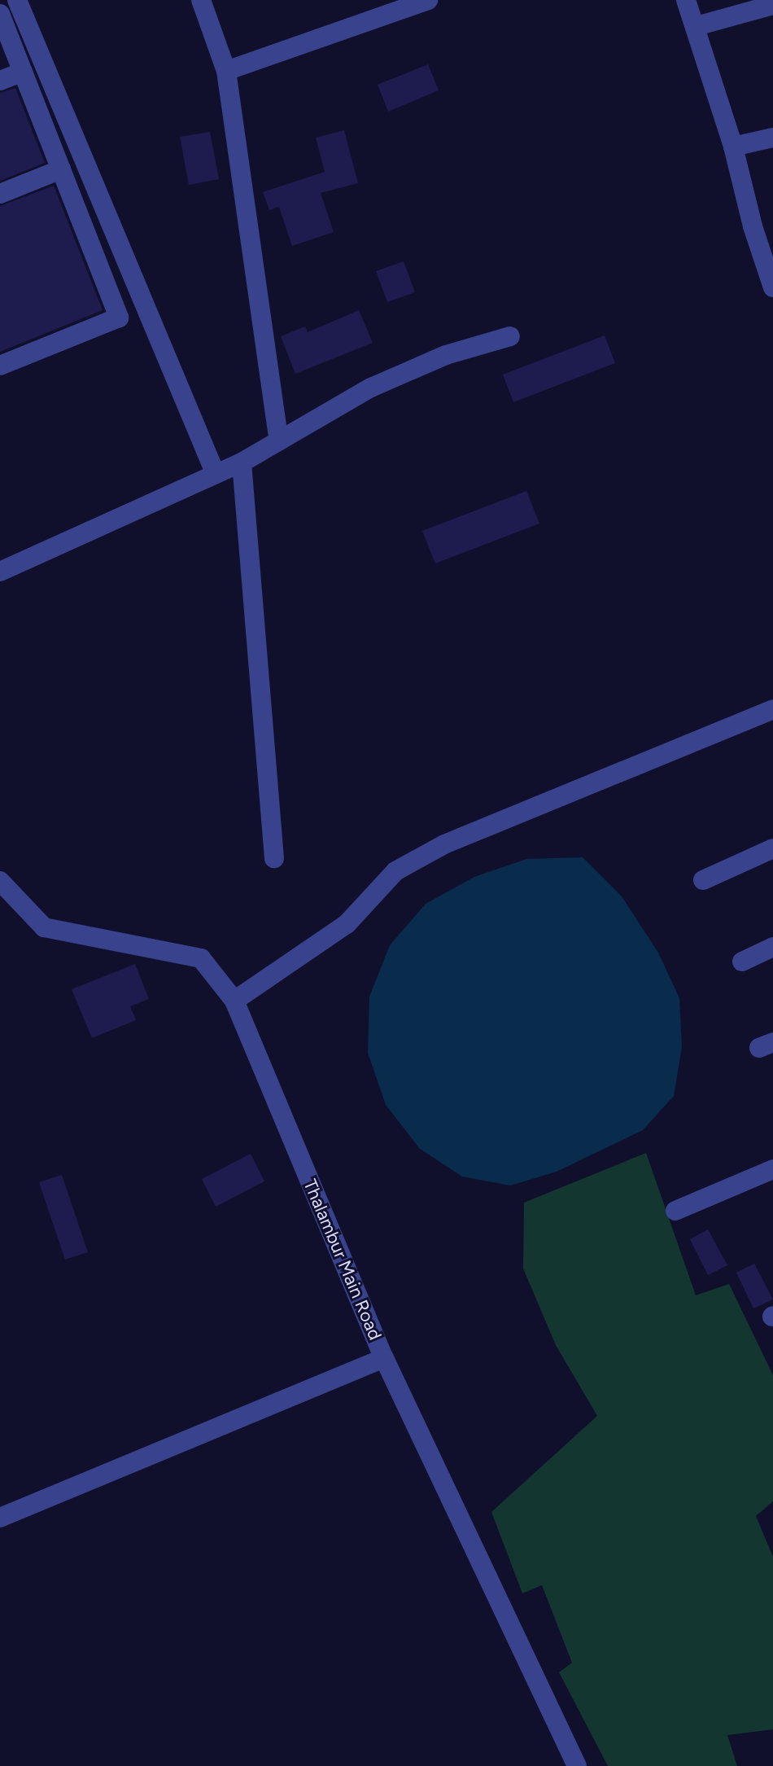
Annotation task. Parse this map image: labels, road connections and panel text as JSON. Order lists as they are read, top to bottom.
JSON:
{
  "streets": {
    "street": ["Thalambur Main Road"]
  }
}
